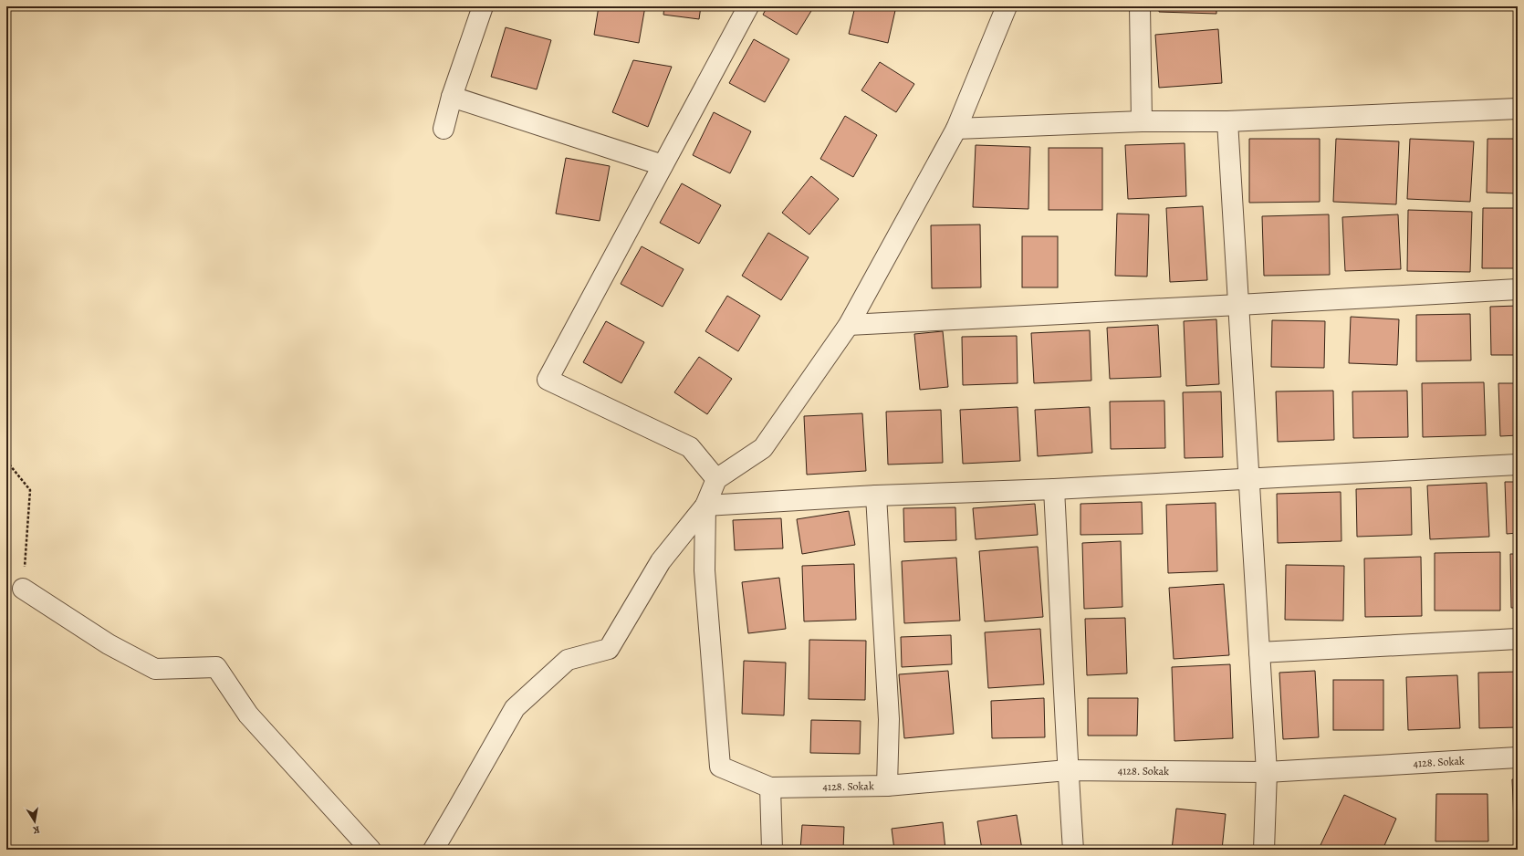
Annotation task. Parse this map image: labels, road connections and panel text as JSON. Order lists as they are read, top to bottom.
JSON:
{
  "streets": {
    "street": ["4128. Sokak"]
  },
  "north": "bottom"
}
